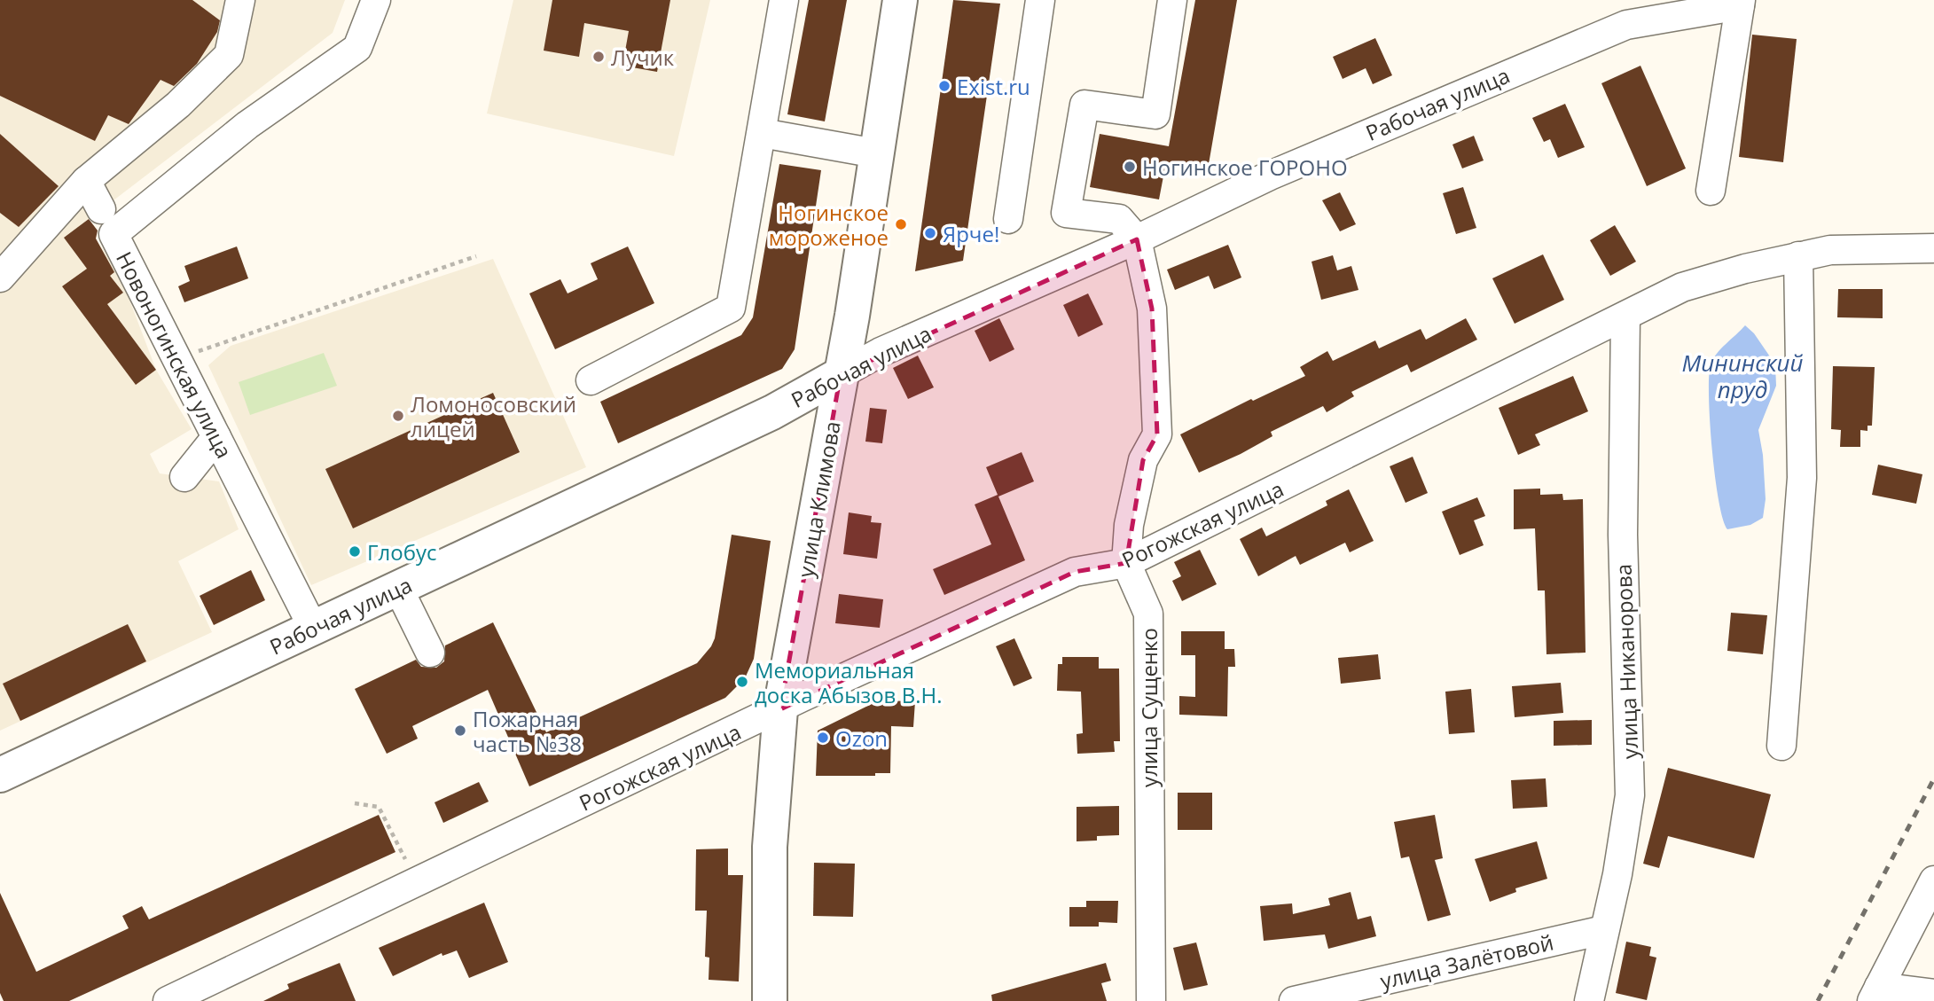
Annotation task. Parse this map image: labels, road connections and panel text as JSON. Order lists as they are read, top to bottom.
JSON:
{
  "streets": {
    "main road": ["Рабочая улица", "улица Климова"],
    "street": [
      "Новоногинская улица",
      "Рогожская улица",
      "улица Никанорова",
      "улица Сущенко",
      "улица Залётовой"
    ]
  },
  "crossings": [
    ["Рабочая улица", "Новоногинская улица"],
    ["Рабочая улица", "улица Климова"],
    ["Рабочая улица", "улица Сущенко"],
    ["улица Климова", "Рогожская улица"],
    ["Рогожская улица", "улица Никанорова"],
    ["Рогожская улица", "улица Сущенко"],
    ["улица Никанорова", "улица Залётовой"]
  ],
  "water": ["Мининский пруд"],
  "places": [
    "Лучик",
    "Exist.ru",
    "Ногинское ГОРОНО",
    "Ногинское мороженое",
    "Ярче!",
    "Ломоносовский лицей",
    "Глобус",
    "Мемориальная доска Абызов В.Н.",
    "Пожарная часть №38",
    "Ozon"
  ]
}
